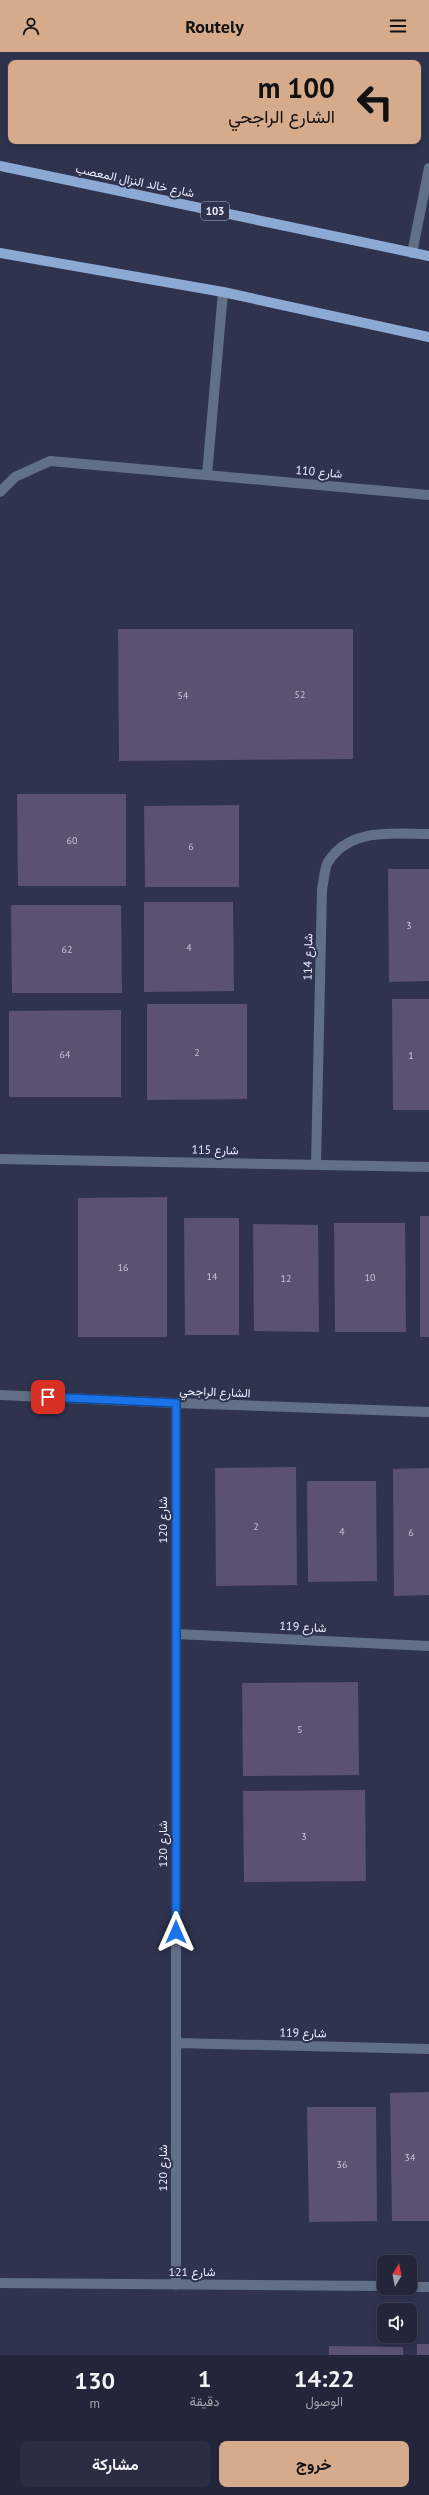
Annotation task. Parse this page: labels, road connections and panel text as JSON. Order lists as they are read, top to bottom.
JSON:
{
  "streets": {
    "main road": ["شارع خالد النزال المعصب", "103"],
    "street": [
      "شارع 110",
      "114 شارع",
      "شارع 115",
      "الشارع الراجحي",
      "شارع 120",
      "شارع 119",
      "شارع 121"
    ]
  },
  "crossings": [
    ["114 شارع", "شارع 115"],
    ["الشارع الراجحي", "شارع 120"],
    ["شارع 120", "شارع 119"],
    ["شارع 120", "شارع 121"]
  ],
  "house_numbers": [
    "52",
    "54",
    "60",
    "6",
    "3",
    "4",
    "62",
    "2",
    "64",
    "1",
    "16",
    "14",
    "10",
    "12",
    "2",
    "4",
    "6",
    "5",
    "3",
    "34",
    "36"
  ],
  "north": "top",
  "page": {
    "header": "Routely",
    "turn": ["100 m", "الشارع الراجحي"],
    "eta": [
      "14:22",
      "الوصول",
      "1",
      "دقيقة",
      "130",
      "m"
    ],
    "buttons": ["خروج", "مشاركة"]
  }
}
